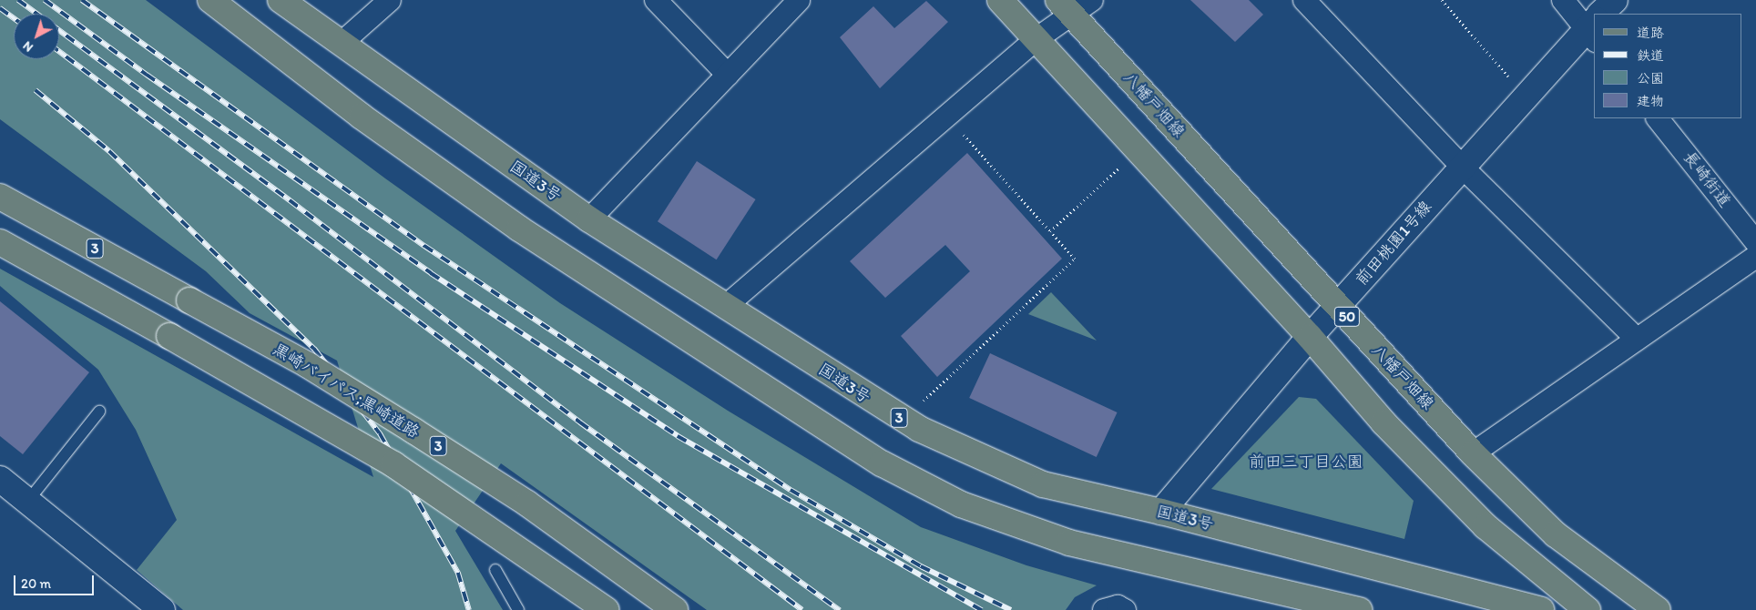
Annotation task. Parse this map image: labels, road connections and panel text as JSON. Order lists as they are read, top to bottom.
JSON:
{
  "streets": {
    "main road": [
      "八幡戸畑線",
      "国道3号",
      "3",
      "50",
      "黒崎バイパス;黒崎道路"
    ],
    "street": ["長崎街道", "前田桃園1号線"]
  },
  "crossings": [
    ["八幡戸畑線", "前田桃園1号線"],
    ["国道3号", "前田桃園1号線"],
    ["前田桃園1号線", "50"]
  ],
  "parks": ["前田三丁目公園"],
  "legend": [
    "道路",
    "鉄道",
    "公園",
    "建物"
  ],
  "scale_bar": "20 m",
  "north": "bottom left"
}
